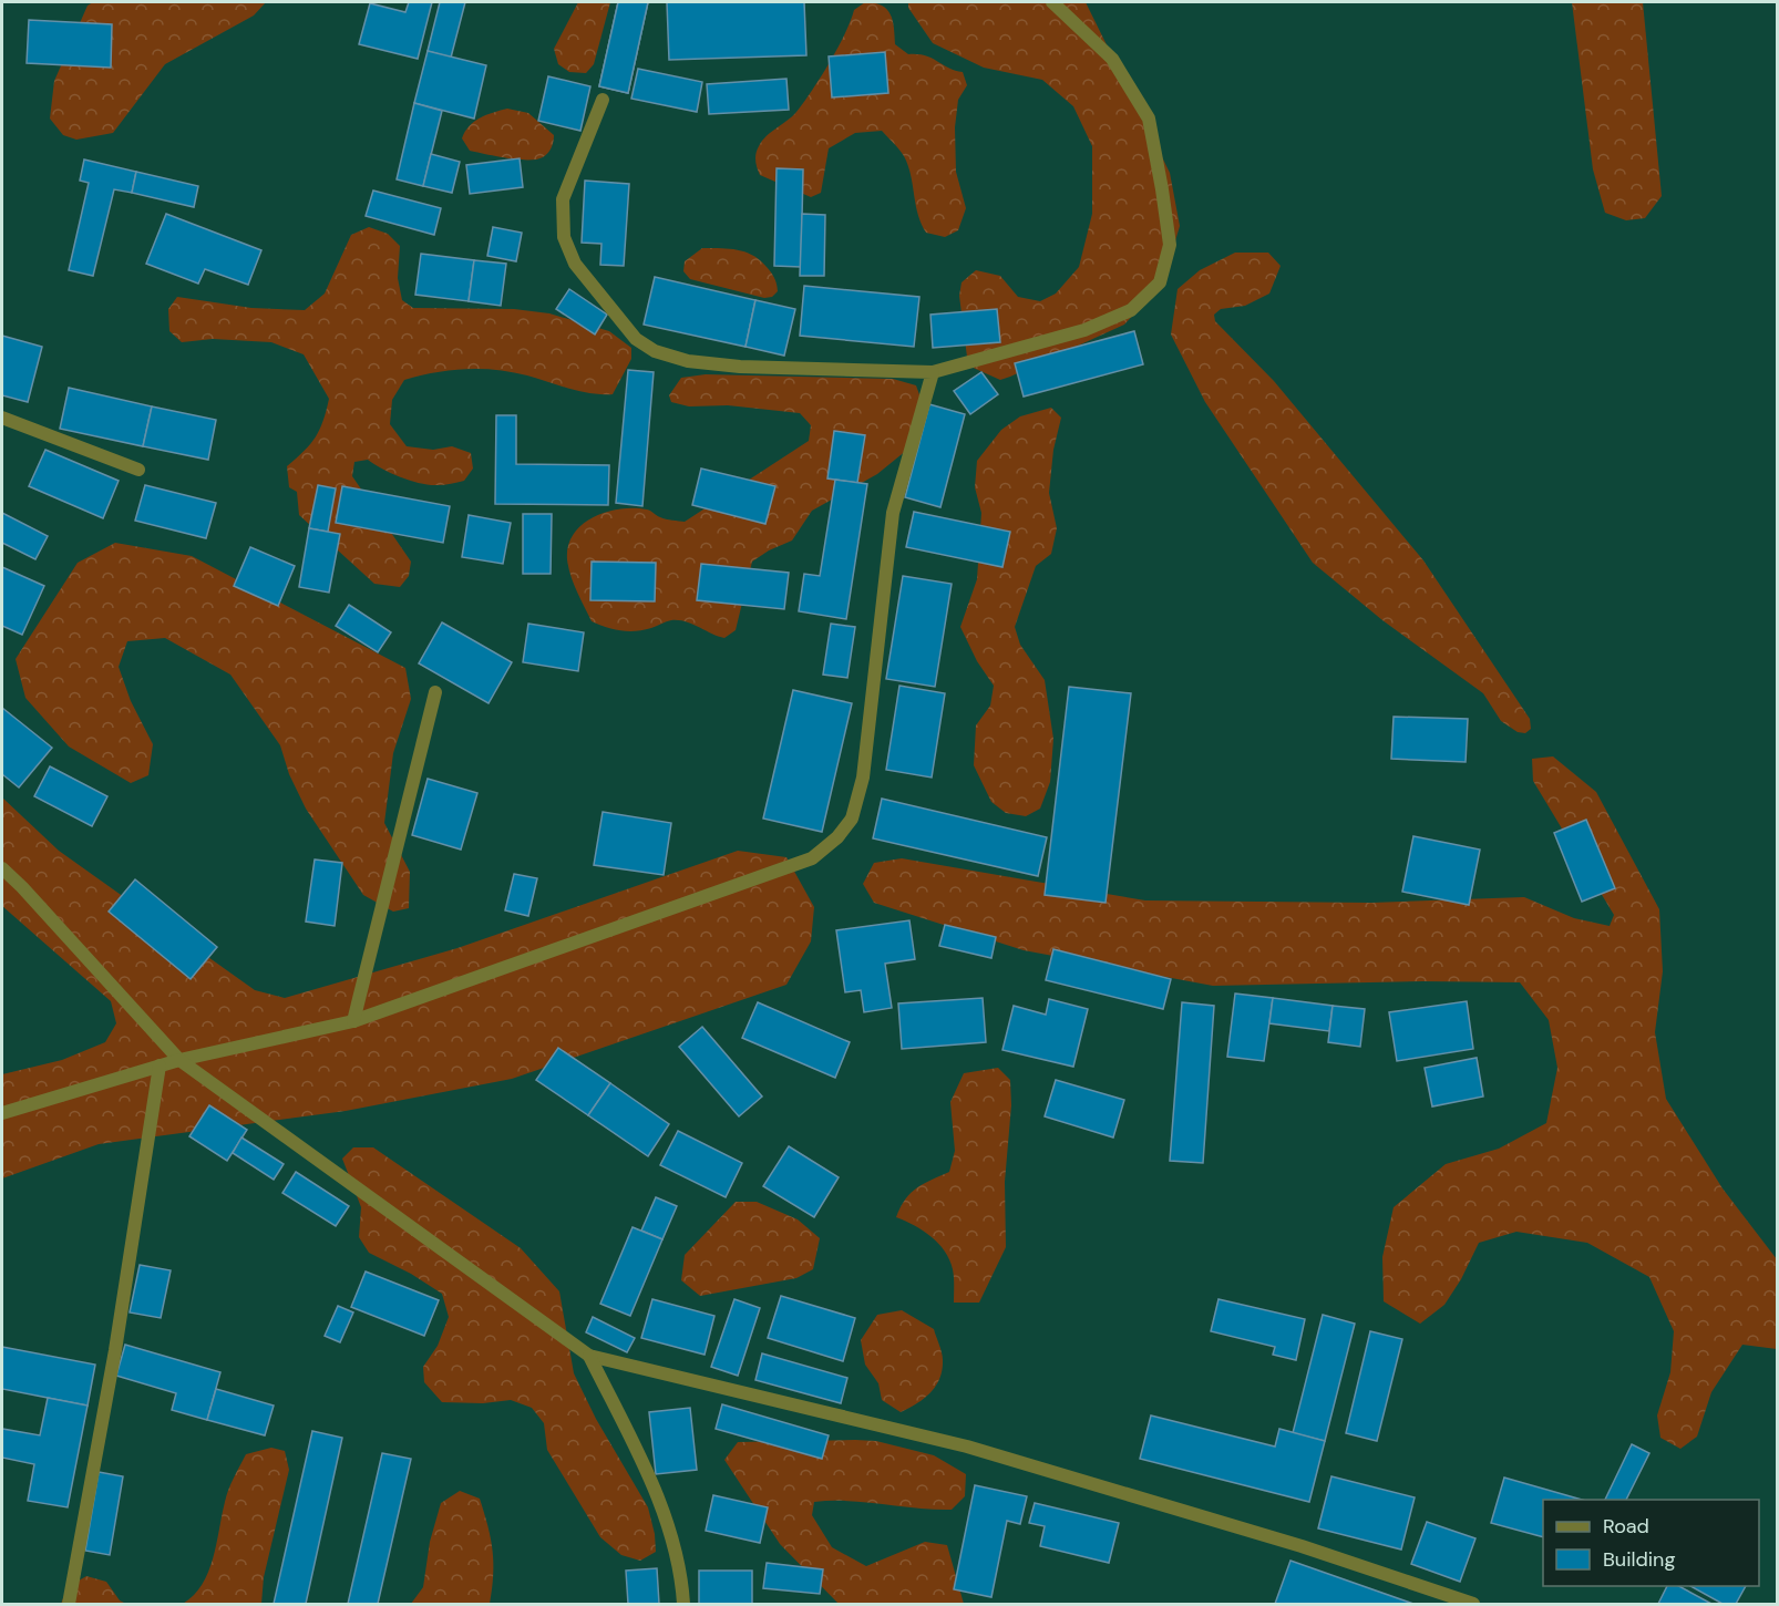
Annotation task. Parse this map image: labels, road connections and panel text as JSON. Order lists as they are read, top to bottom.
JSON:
{
  "legend": ["Road", "Building"]
}
